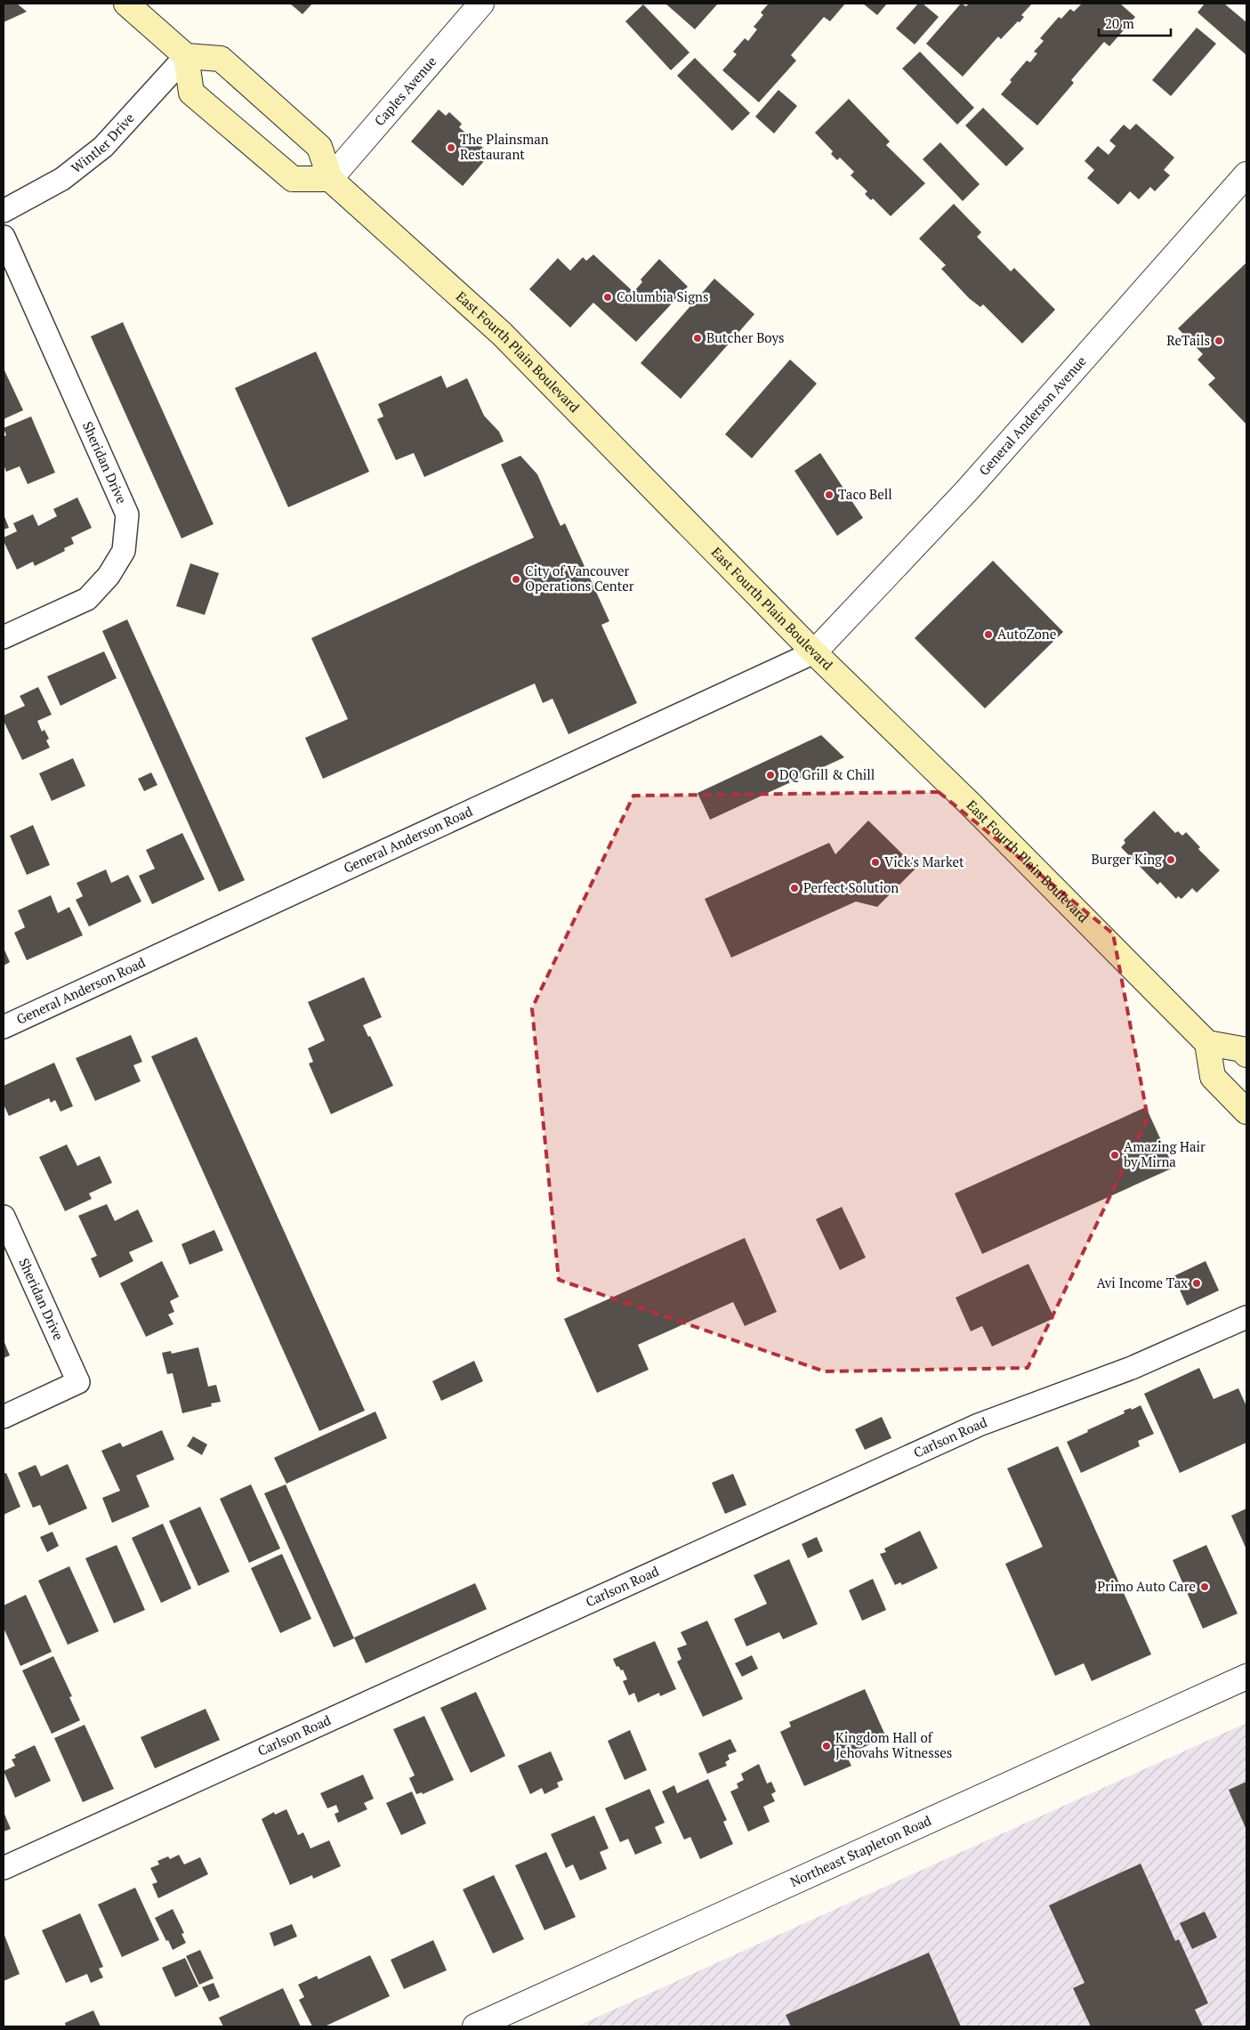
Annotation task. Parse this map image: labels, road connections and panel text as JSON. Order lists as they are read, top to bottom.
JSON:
{
  "streets": {
    "main road": ["East Fourth Plain Boulevard"],
    "street": [
      "Caples Avenue",
      "Wintler Drive",
      "General Anderson Avenue",
      "Sheridan Drive",
      "General Anderson Road",
      "Carlson Road",
      "Northeast Stapleton Road"
    ]
  },
  "crossings": [
    ["Caples Avenue", "East Fourth Plain Boulevard"],
    ["Wintler Drive", "East Fourth Plain Boulevard"],
    ["East Fourth Plain Boulevard", "General Anderson Avenue"],
    ["East Fourth Plain Boulevard", "General Anderson Road"],
    ["General Anderson Avenue", "General Anderson Road"]
  ],
  "places": [
    "The Plainsman Restaurant",
    "Columbia Signs",
    "Butcher Boys",
    "ReTails",
    "Taco Bell",
    "City of Vancouver Operations Center",
    "AutoZone",
    "DQ Grill & Chill",
    "Burger King",
    "Vick's Market",
    "Perfect Solution",
    "Amazing Hair by Mirna",
    "Avi Income Tax",
    "Primo Auto Care",
    "Kingdom Hall of Jehovahs Witnesses"
  ],
  "scale_bar": "20 m"
}
